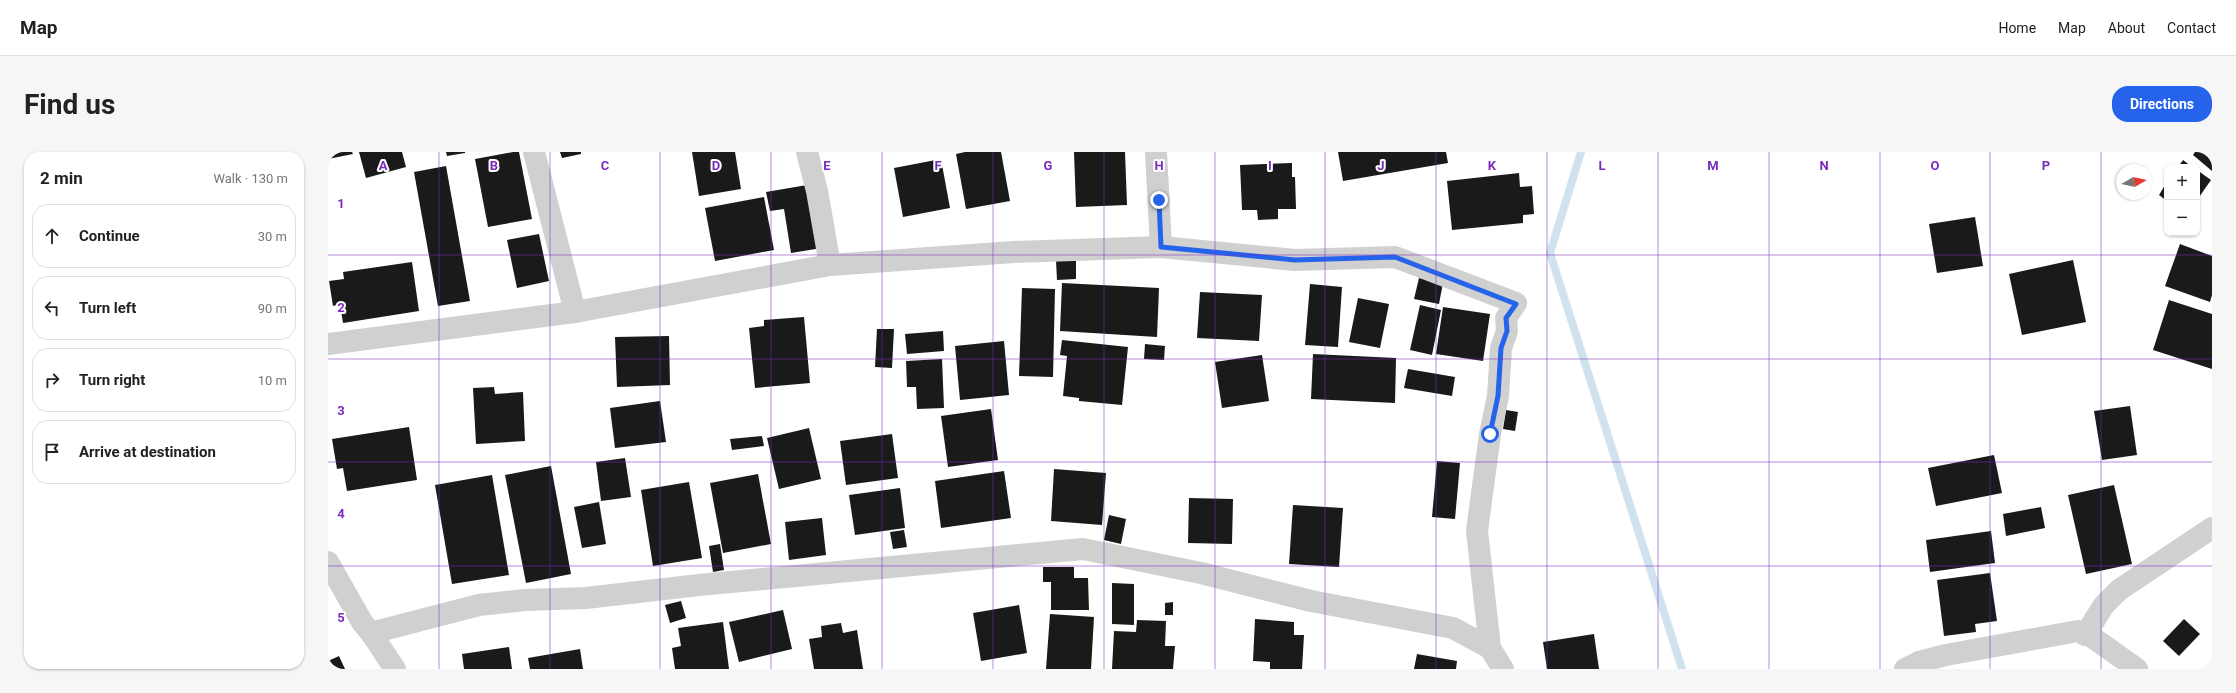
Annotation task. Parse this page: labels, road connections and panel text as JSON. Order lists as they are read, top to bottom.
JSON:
{
  "north": "right",
  "page": {
    "header": "Map",
    "nav": [
      "Home",
      "Map",
      "About",
      "Contact"
    ],
    "buttons": "Directions",
    "title": "Find us",
    "heading": ["2 min", "Walk · 130 m"],
    "map_buttons": ["+", "−"],
    "list": [
      ["Continue", "30 m"],
      ["Turn left", "90 m"],
      ["Turn right", "10 m"],
      "Arrive at destination"
    ]
  },
  "grid": {
    "columns": [
      "A",
      "B",
      "C",
      "D",
      "E",
      "F",
      "G",
      "H",
      "I",
      "J",
      "K",
      "L",
      "M",
      "N",
      "O",
      "P"
    ],
    "rows": [
      "1",
      "2",
      "3",
      "4",
      "5"
    ]
  }
}
